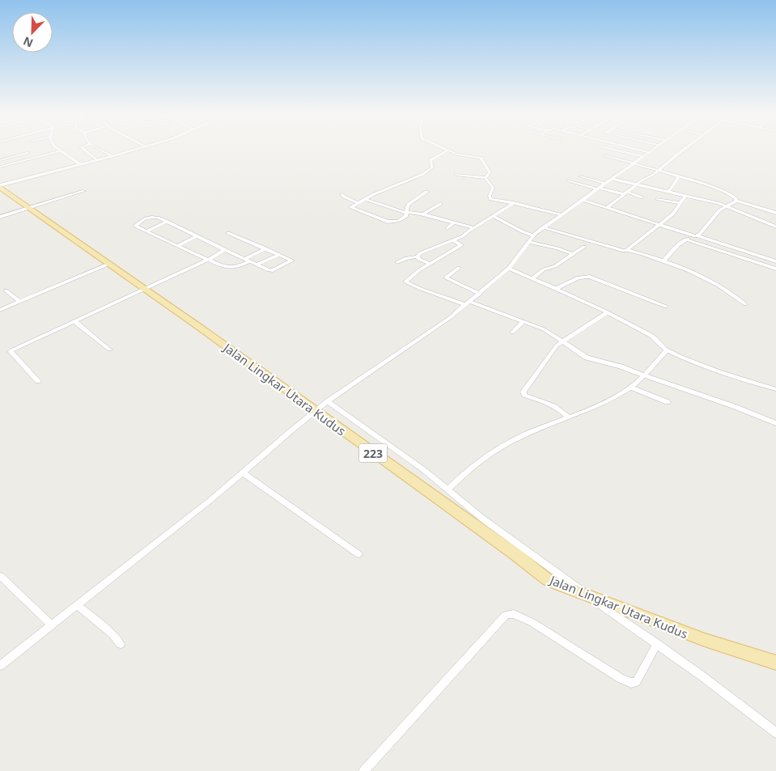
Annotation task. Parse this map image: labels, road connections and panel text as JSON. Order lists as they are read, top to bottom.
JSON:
{
  "streets": {
    "main road": ["Jalan Lingkar Utara Kudus", "223"]
  },
  "north": "bottom left"
}
